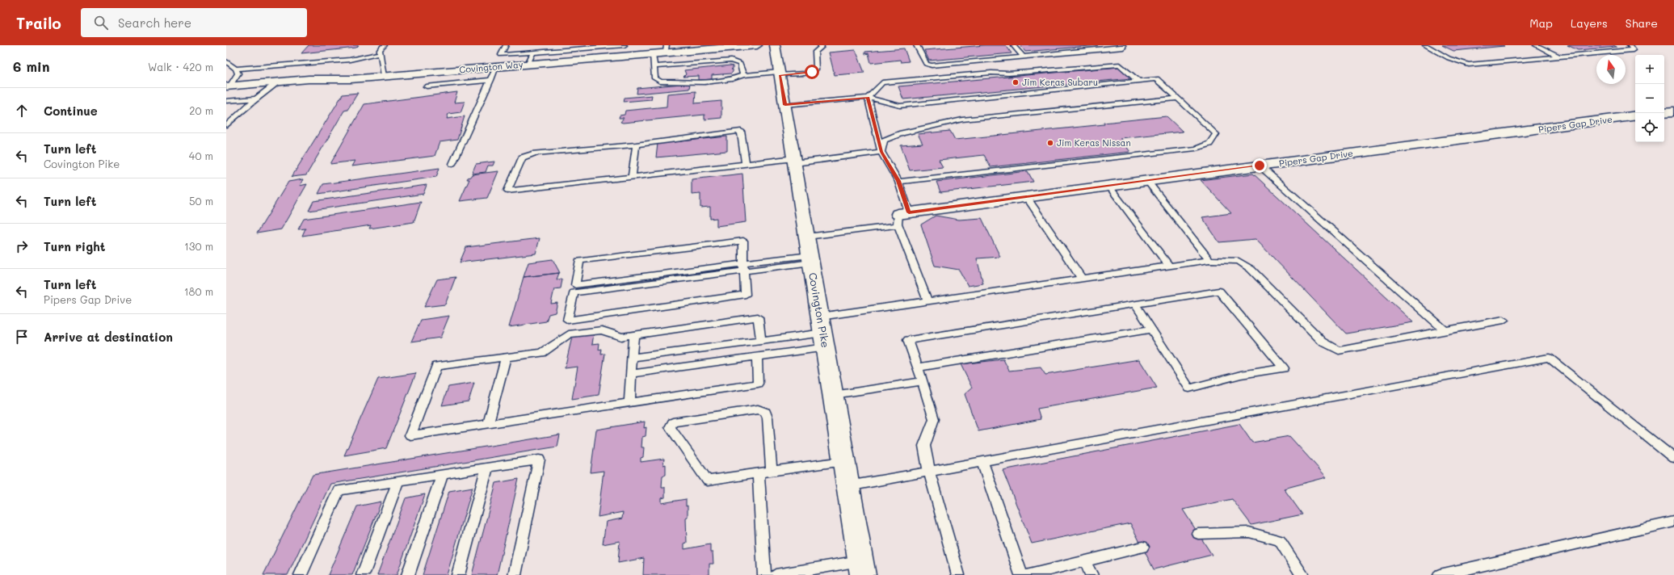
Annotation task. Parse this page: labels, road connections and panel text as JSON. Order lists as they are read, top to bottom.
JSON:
{
  "streets": {
    "street": ["Covington Way", "Pipers Gap Drive", "Covington Pike"]
  },
  "places": ["Jim Keras Subaru", "Jim Keras Nissan"],
  "north": "top",
  "page": {
    "header": "Trailo",
    "search": "Search here",
    "nav": ["Map", "Layers", "Share"],
    "heading": ["6 min", "Walk · 420 m"],
    "map_buttons": ["+", "−"],
    "list": [
      ["Continue", "20 m"],
      ["Turn left", "Covington Pike", "40 m"],
      ["Turn left", "50 m"],
      ["Turn right", "130 m"],
      ["Turn left", "Pipers Gap Drive", "180 m"],
      "Arrive at destination"
    ]
  }
}
